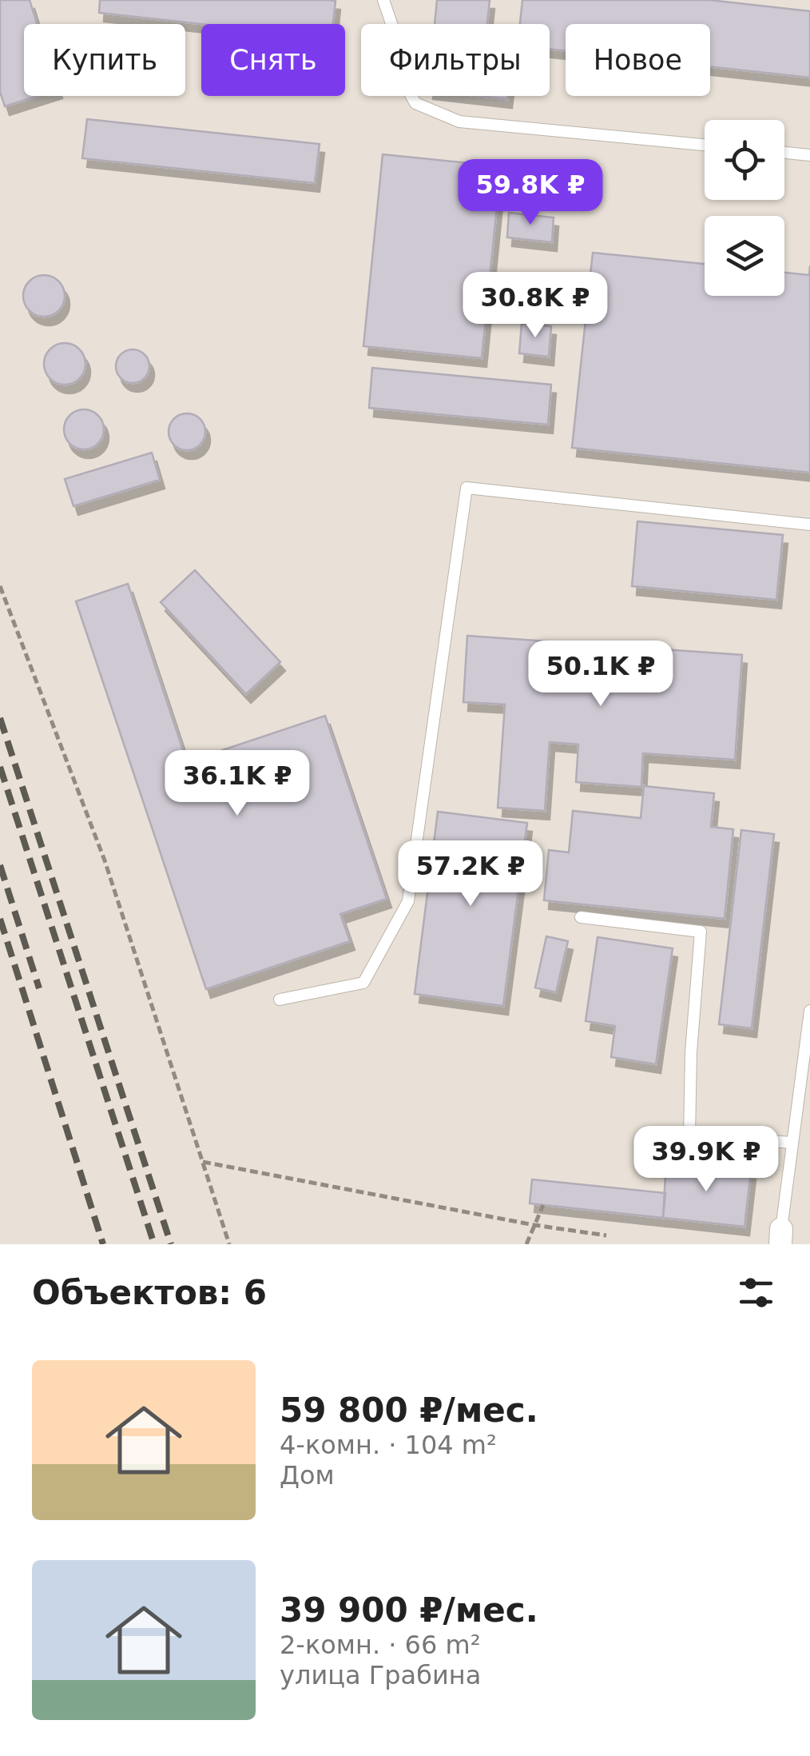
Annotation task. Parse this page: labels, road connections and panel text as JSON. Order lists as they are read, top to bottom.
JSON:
{
  "page": {
    "chip": [
      "Купить",
      "Снять",
      "Фильтры",
      "Новое"
    ],
    "price": [
      "59.8K ₽",
      "30.8K ₽",
      "50.1K ₽",
      "36.1K ₽",
      "57.2K ₽",
      "39.9K ₽"
    ],
    "heading": "Объектов: 6",
    "list": [
      {
        "name": "59 800 ₽/мес.",
        "note": "4-комн. · 104 m² · Дом"
      },
      {
        "name": "39 900 ₽/мес.",
        "note": "2-комн. · 66 m² · улица Грабина"
      }
    ]
  }
}
